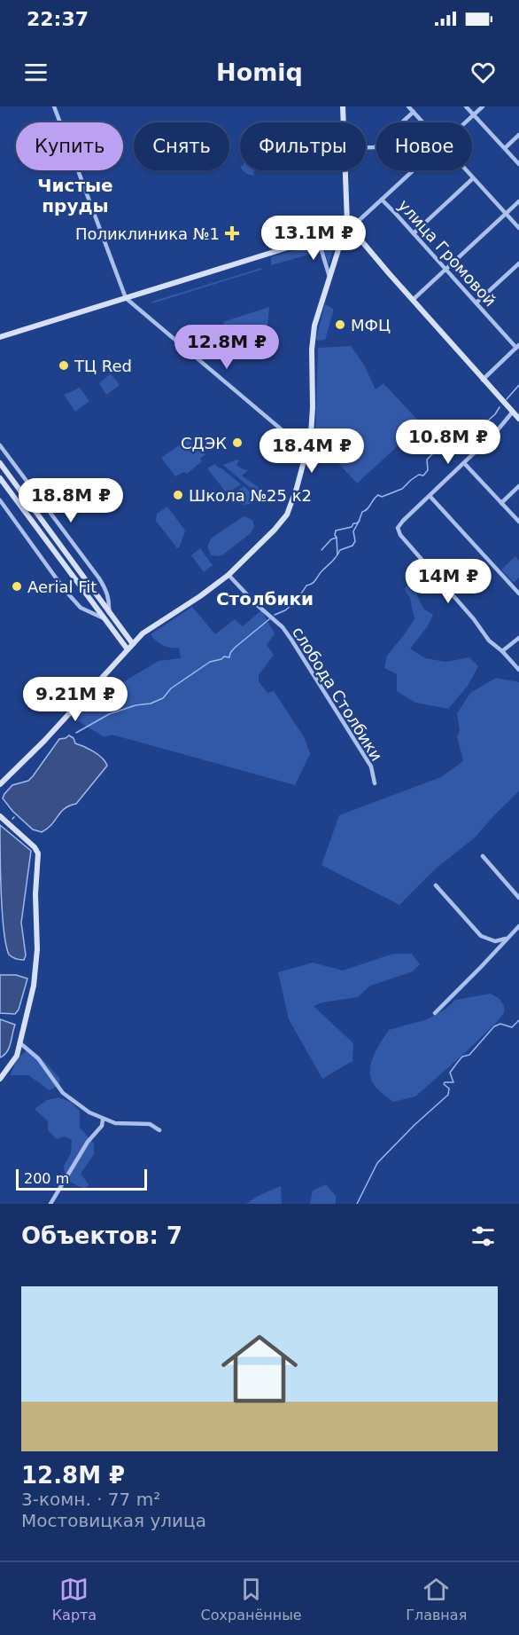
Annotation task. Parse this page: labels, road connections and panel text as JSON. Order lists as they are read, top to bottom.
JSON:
{
  "streets": {
    "street": ["улица Громовой", "слобода Столбики"]
  },
  "districts": ["Чистые пруды", "Столбики"],
  "places": {
    "health": ["Поликлиника №1"],
    "other": [
      "МФЦ",
      "ТЦ Red",
      "СДЭК",
      "Школа №25 к2",
      "Aerial Fit"
    ]
  },
  "scale_bar": "200 m",
  "page": {
    "status": "22:37",
    "header": "Homiq",
    "chip": [
      "Купить",
      "Снять",
      "Фильтры",
      "Новое"
    ],
    "price": [
      "13.1M ₽",
      "12.8M ₽",
      "10.8M ₽",
      "18.4M ₽",
      "18.8M ₽",
      "14M ₽",
      "9.21M ₽"
    ],
    "scale": "200 m",
    "heading": "Объектов: 7",
    "list": [
      {
        "name": "12.8M ₽",
        "note": "3-комн. · 77 m² · Мостовицкая улица"
      }
    ],
    "tabs": ["Карта", "Сохранённые", "Главная"]
  }
}
